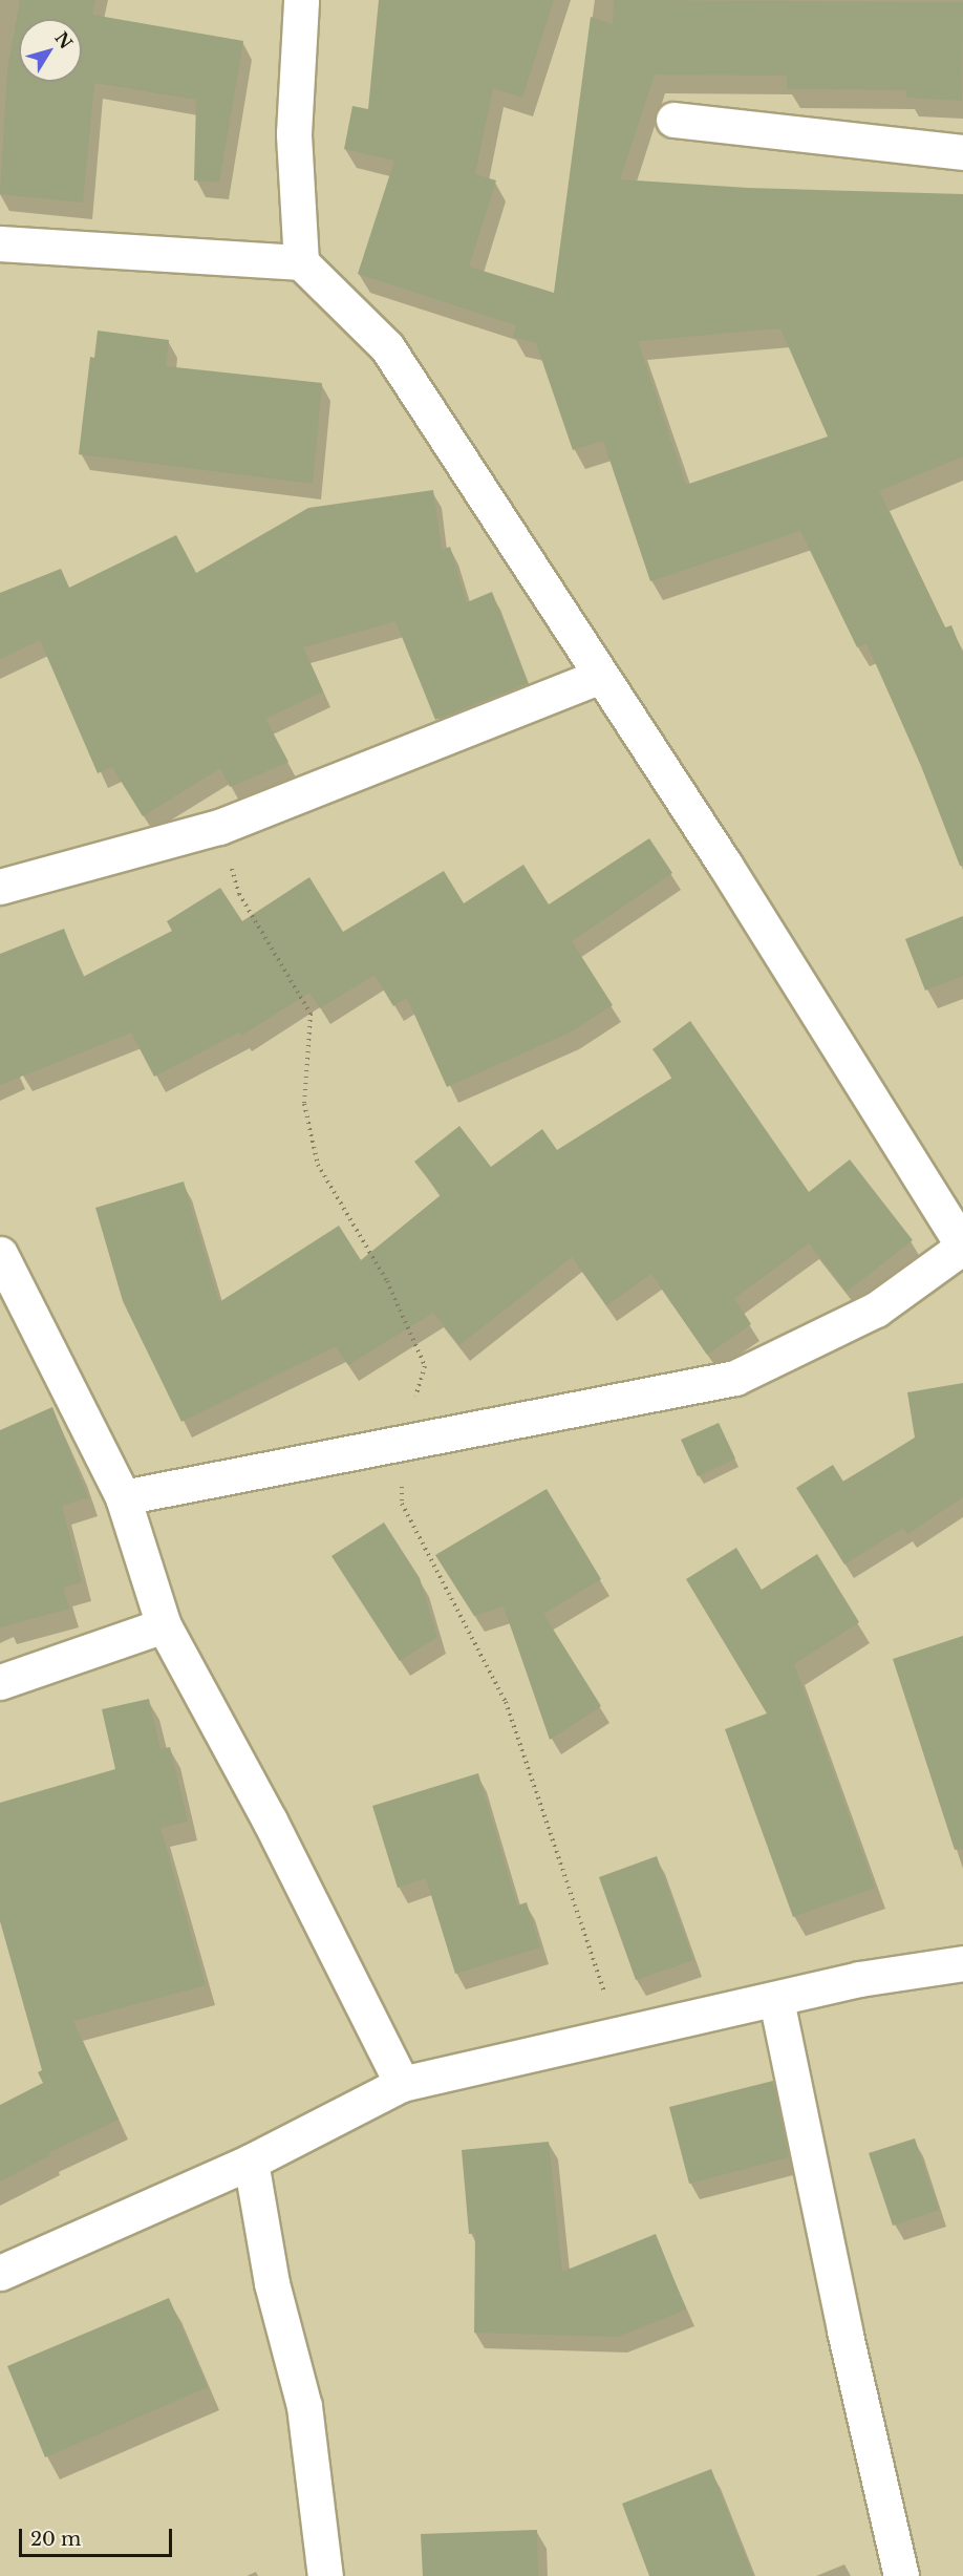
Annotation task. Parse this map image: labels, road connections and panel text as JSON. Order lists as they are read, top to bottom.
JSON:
{
  "scale_bar": "20 m",
  "north": "top right"
}
